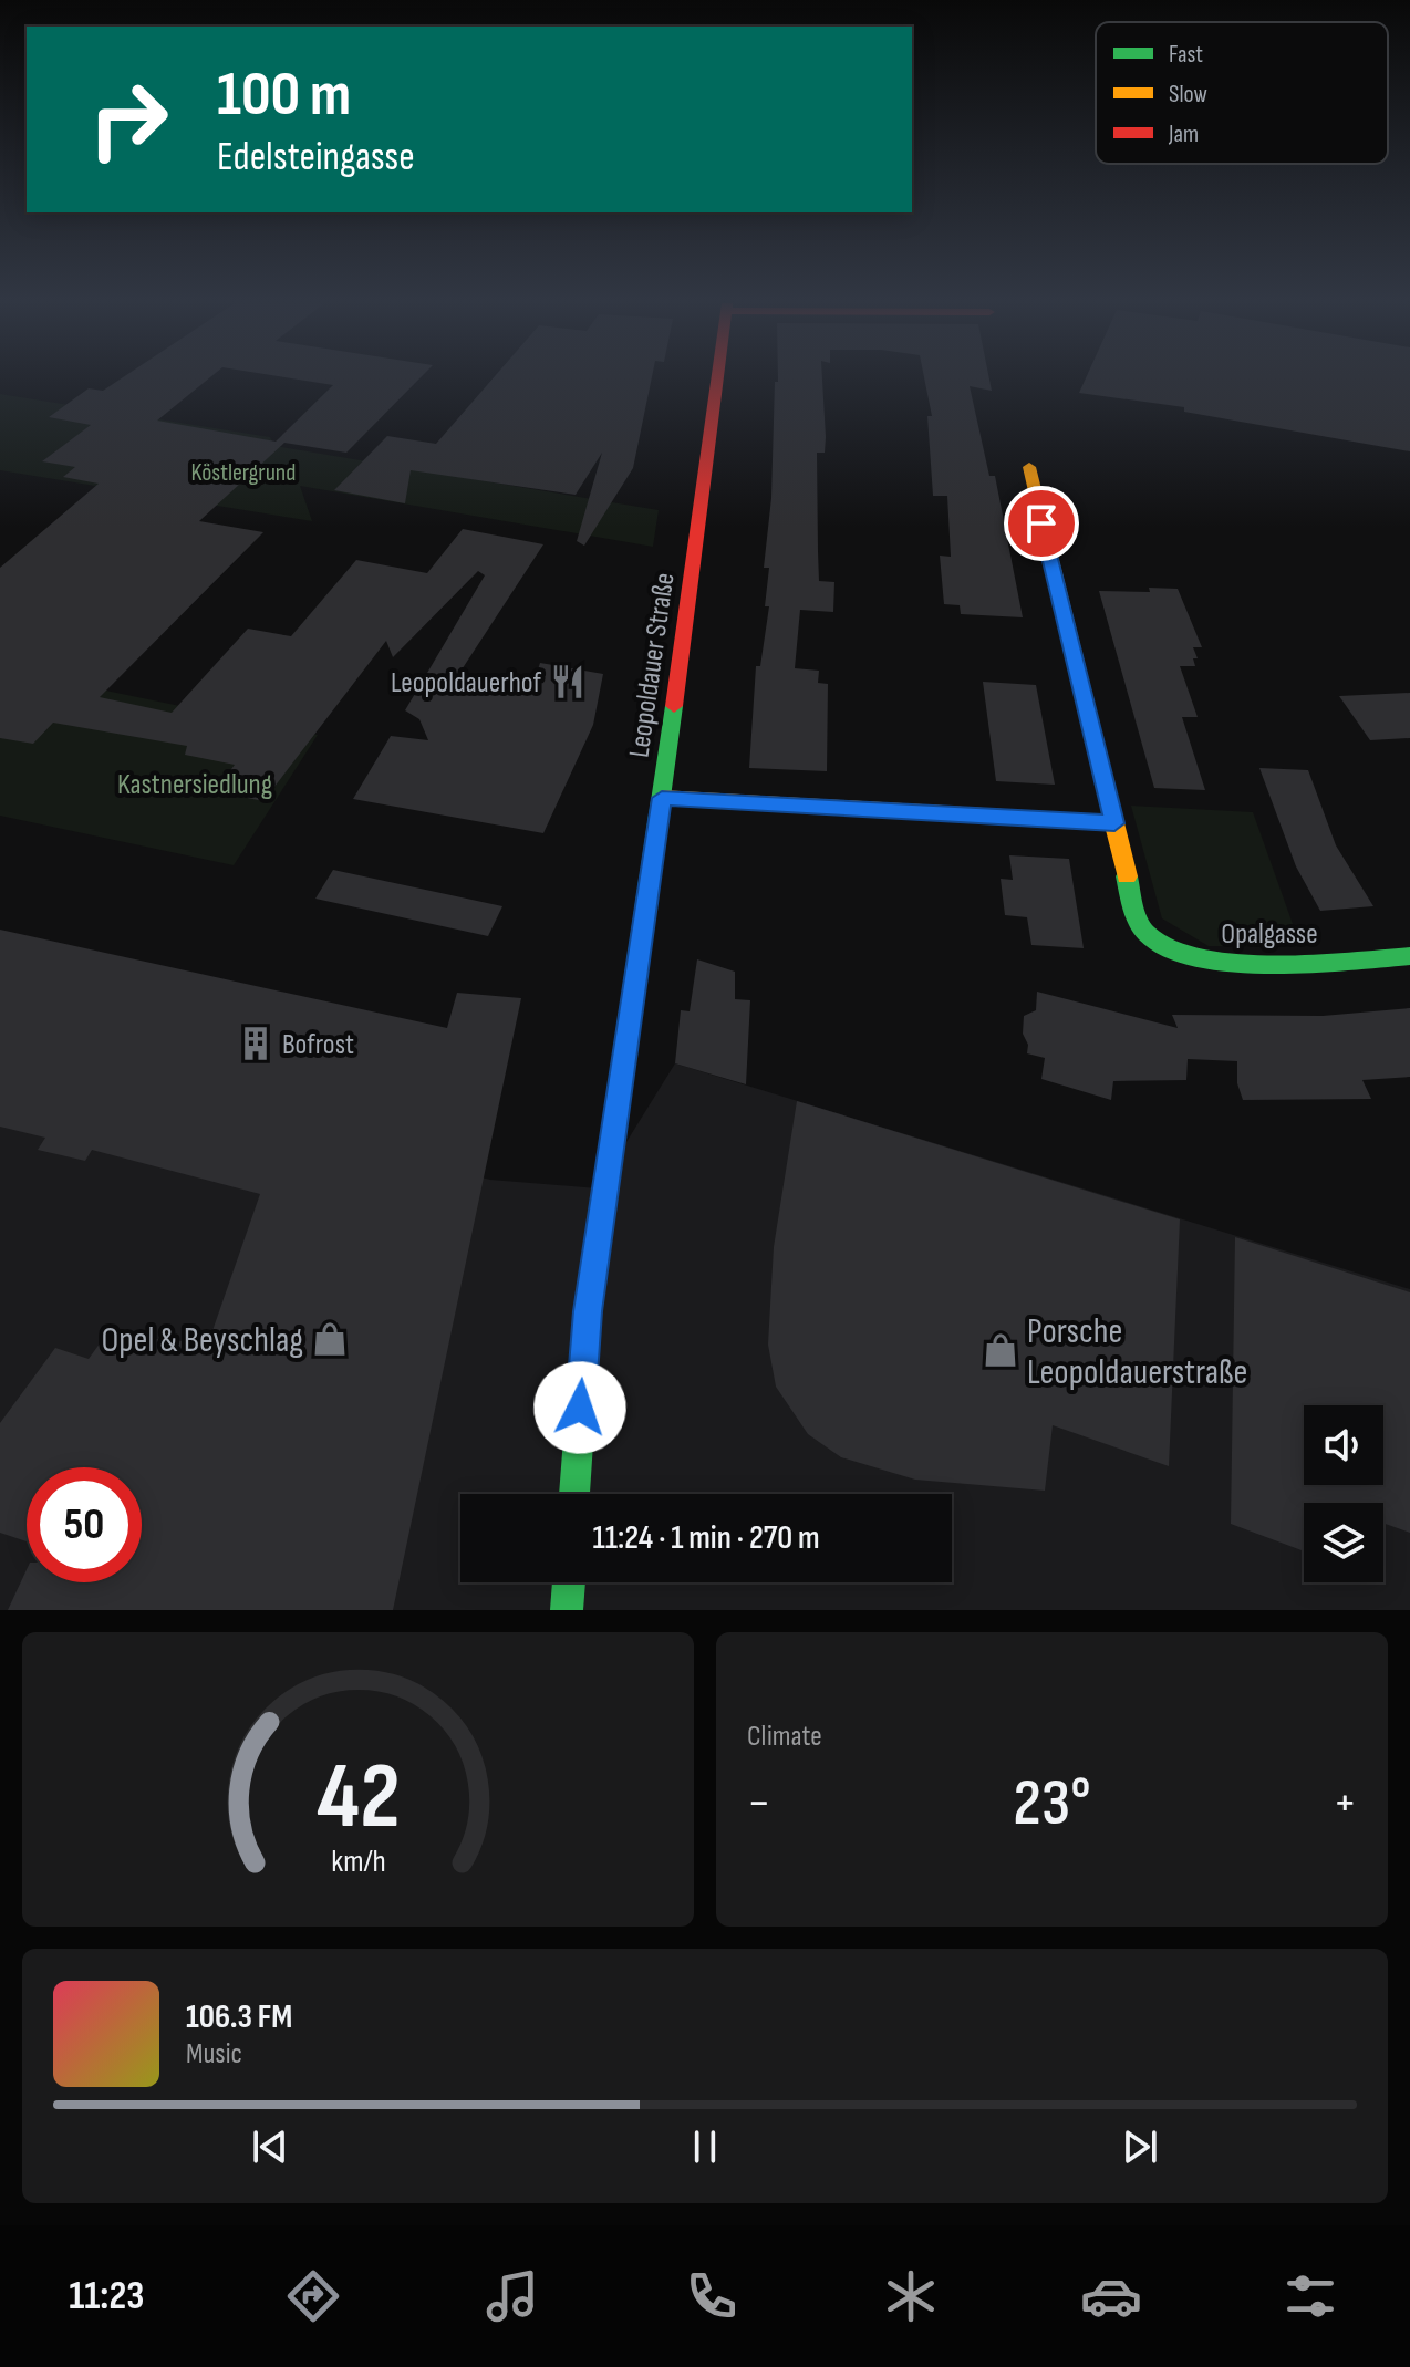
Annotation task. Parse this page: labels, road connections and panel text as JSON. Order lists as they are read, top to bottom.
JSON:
{
  "streets": {
    "street": ["Leopoldauer Straße", "Opalgasse"]
  },
  "parks": ["Köstlergrund", "Kastnersiedlung"],
  "places": {
    "restaurant": ["Leopoldauerhof"],
    "building": ["Bofrost"],
    "shop": ["Opel & Beyschlag", "Porsche Leopoldauerstraße"]
  },
  "legend": ["Fast", "Slow", "Jam"],
  "page": {
    "turn": ["100 m", "Edelsteingasse"],
    "limit": "50",
    "trip": "11:24 · 1 min · 270 m",
    "tile": "Climate",
    "heat": ["−", "23°", "+"],
    "song": ["106.3 FM", "Music"],
    "tabs": "11:23",
    "gauge": ["42", "km/h"]
  }
}
